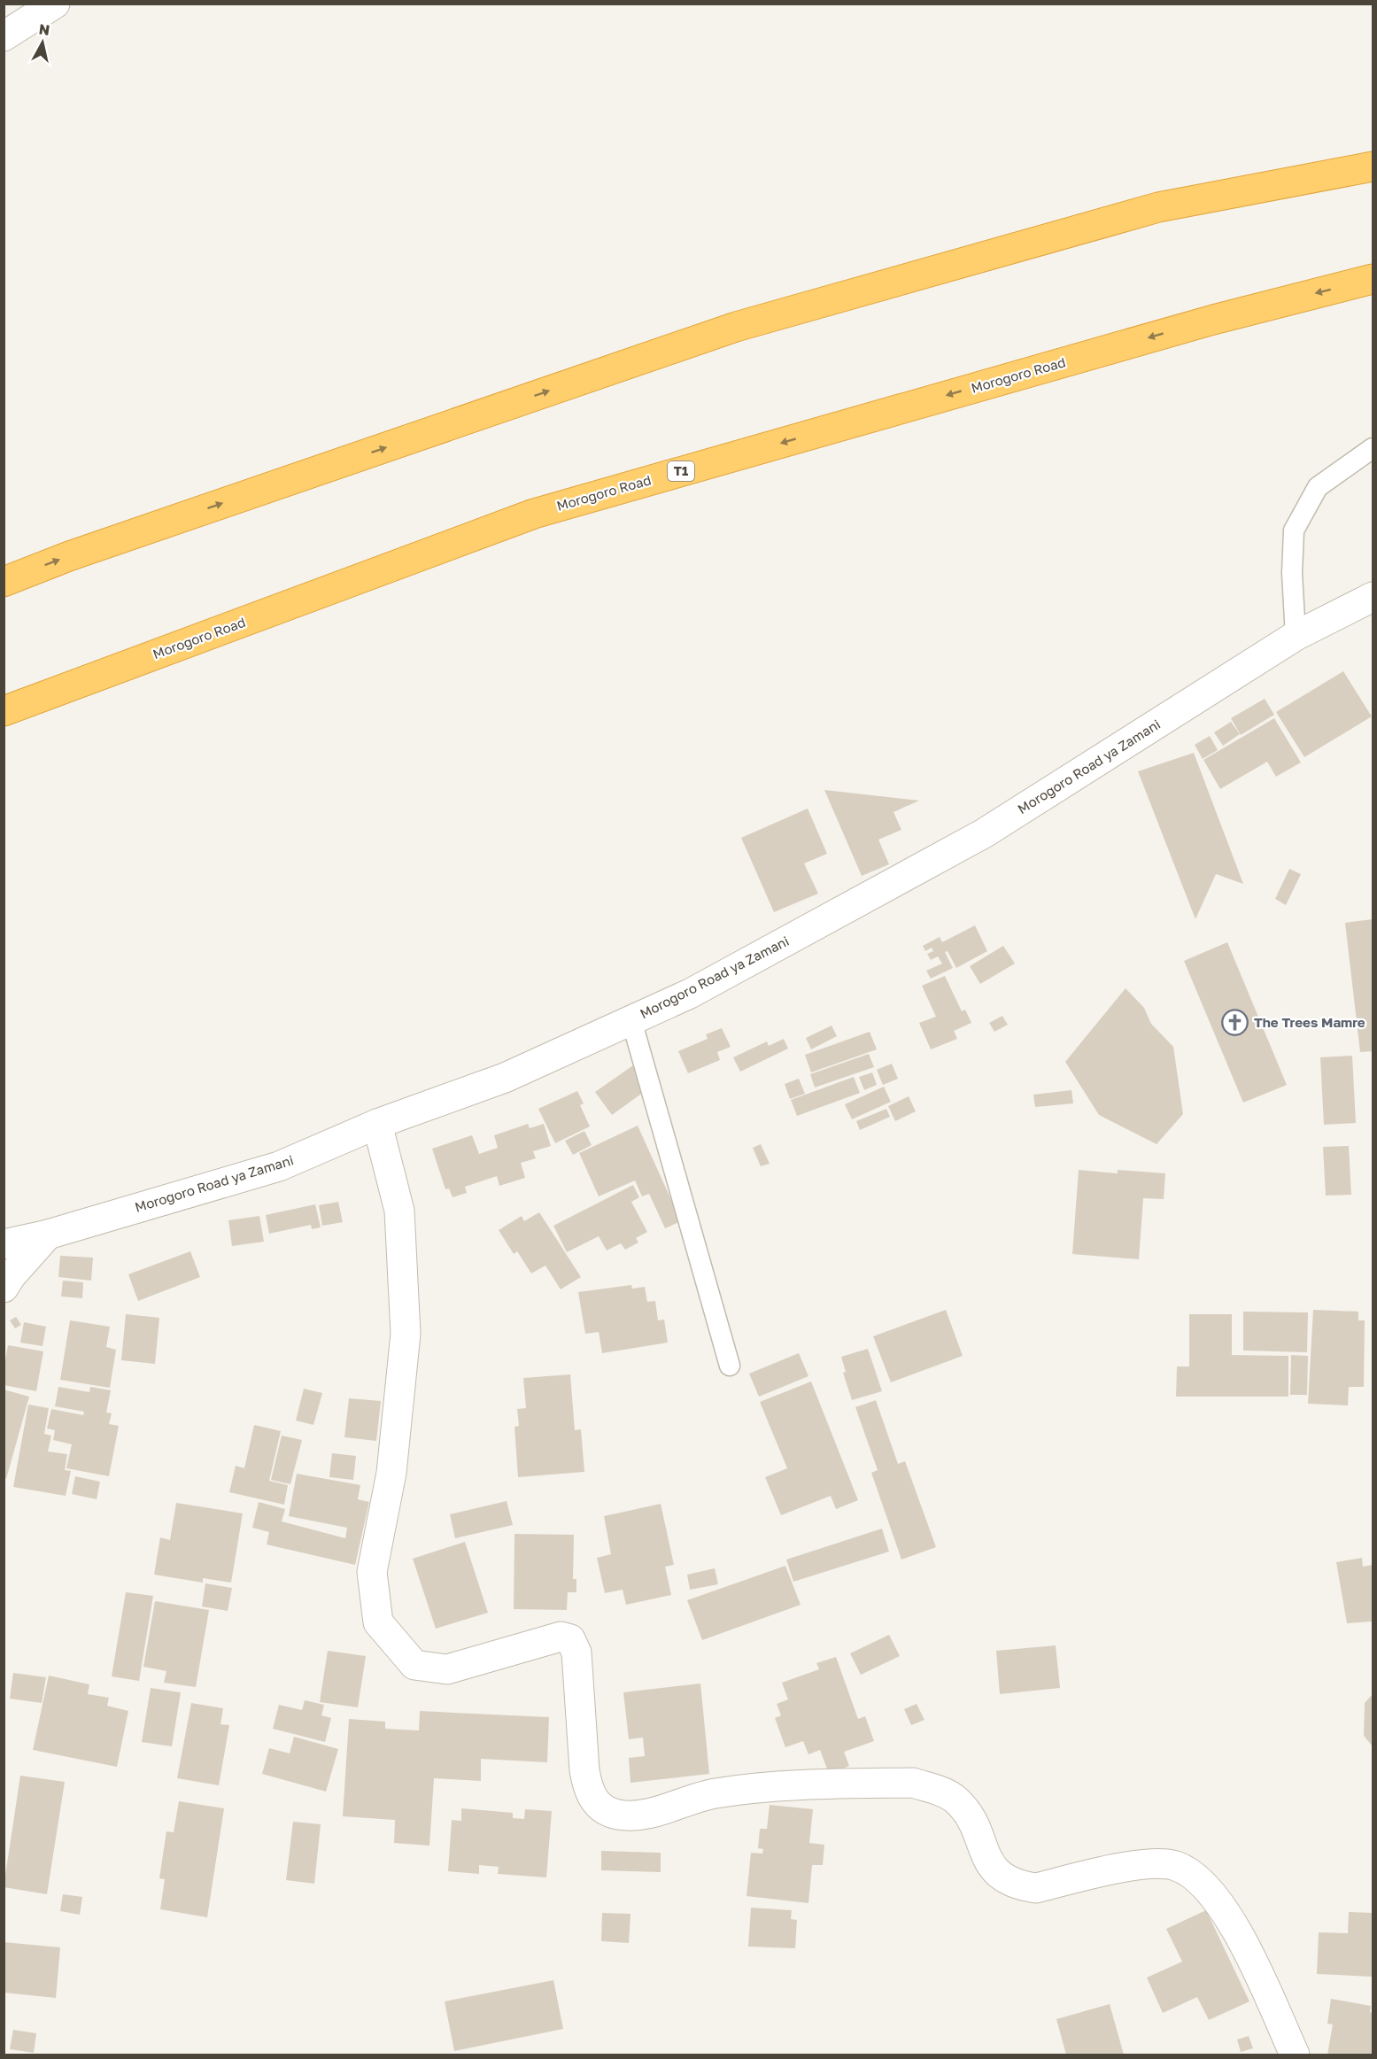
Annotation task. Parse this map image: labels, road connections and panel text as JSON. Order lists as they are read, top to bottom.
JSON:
{
  "streets": {
    "highway": ["Morogoro Road", "T1"],
    "street": ["Morogoro Road ya Zamani"]
  },
  "places": {
    "church": ["The Trees Mamre"]
  },
  "north": "top"
}
